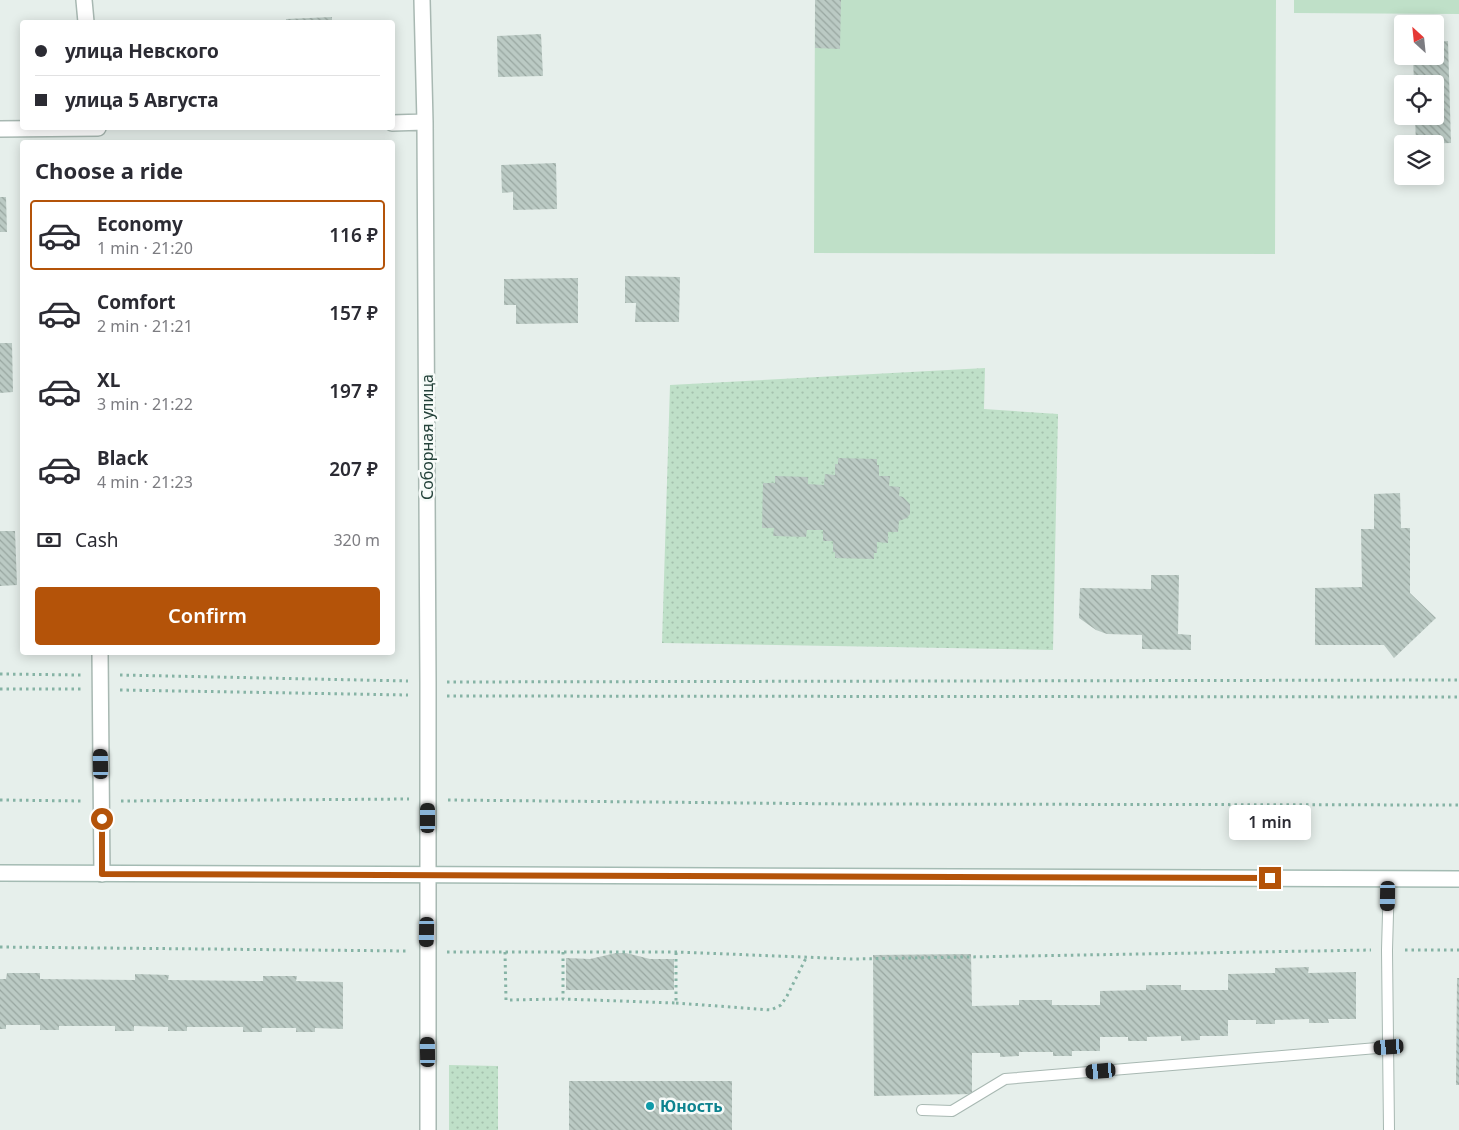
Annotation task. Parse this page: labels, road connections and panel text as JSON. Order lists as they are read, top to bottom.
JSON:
{
  "streets": {
    "street": ["Соборная улица"]
  },
  "places": ["Юность"],
  "north": "top left",
  "page": {
    "banner": ["улица Невского", "улица 5 Августа"],
    "heading": "Choose a ride",
    "list": [
      {
        "name": "Economy",
        "note": "1 min · 21:20",
        "value": "116 ₽"
      },
      {
        "name": "Comfort",
        "note": "2 min · 21:21",
        "value": "157 ₽"
      },
      {
        "name": "XL",
        "note": "3 min · 21:22",
        "value": "197 ₽"
      },
      {
        "name": "Black",
        "note": "4 min · 21:23",
        "value": "207 ₽"
      }
    ],
    "pay": ["Cash", "320 m"],
    "buttons": "Confirm",
    "bubble": "1 min"
  }
}
